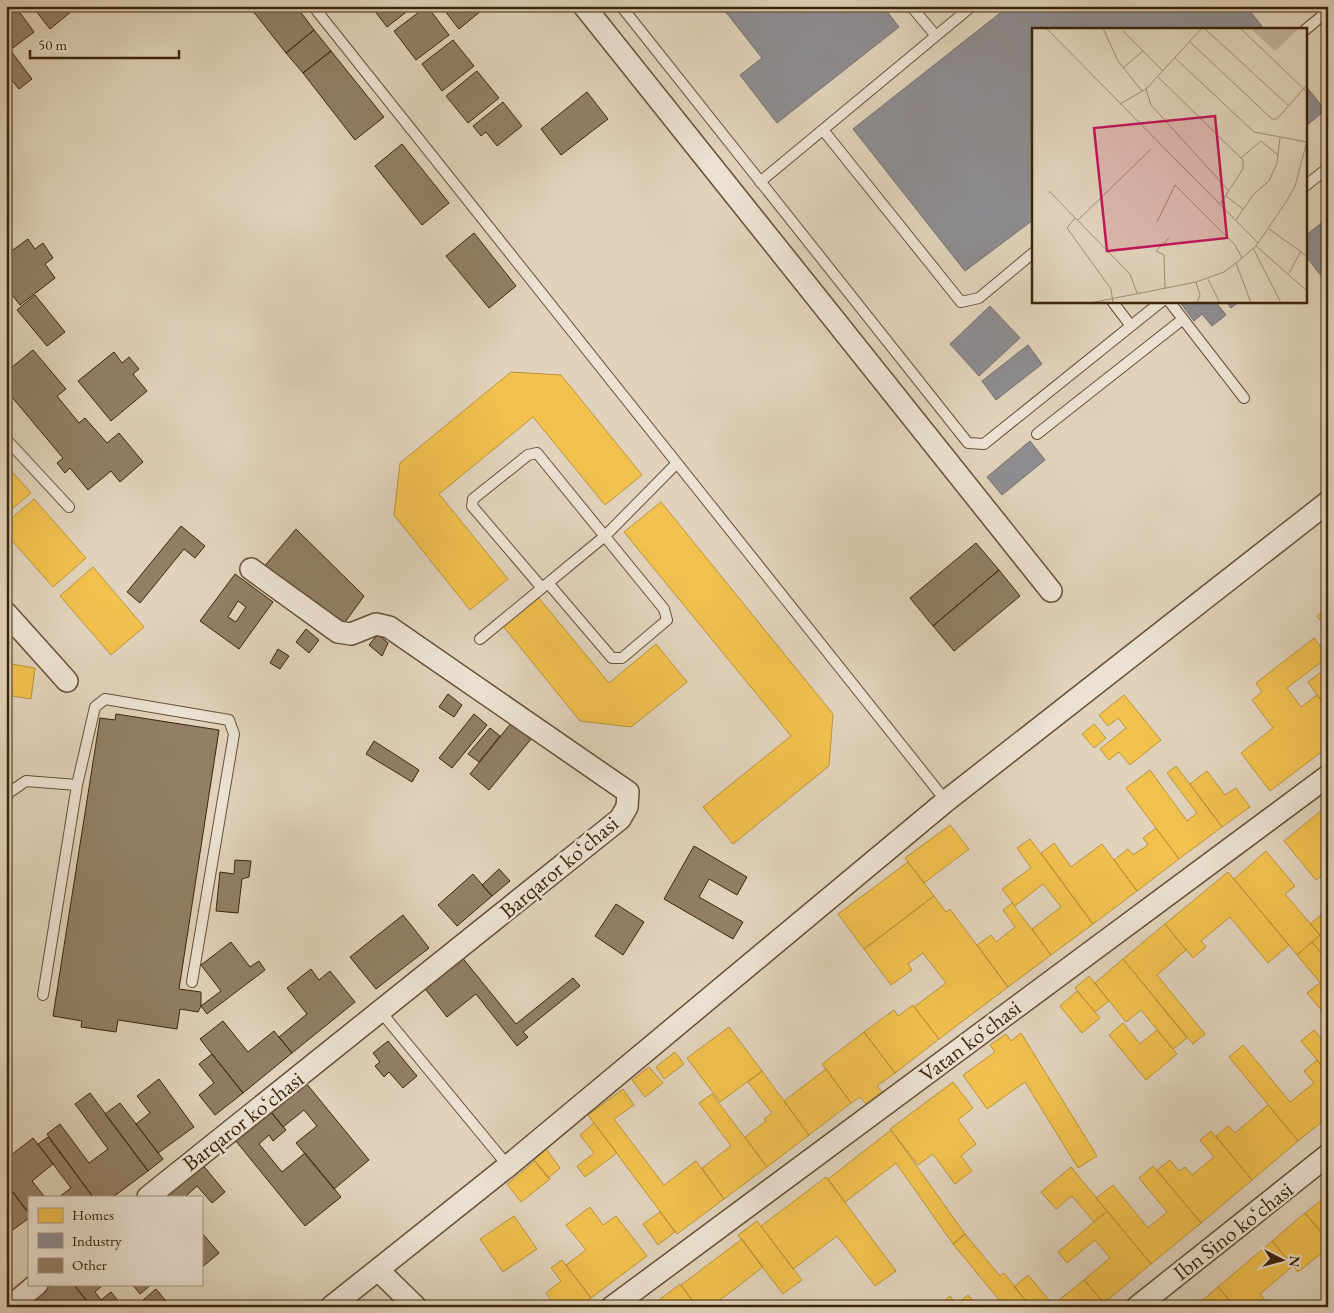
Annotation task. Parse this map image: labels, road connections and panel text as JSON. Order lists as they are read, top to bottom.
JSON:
{
  "streets": {
    "street": ["Barqaror koʻchasi", "Vatan koʻchasi", "Ibn Sino koʻchasi"]
  },
  "legend": ["Homes", "Industry", "Other"],
  "scale_bar": "50 m",
  "north": "right"
}
